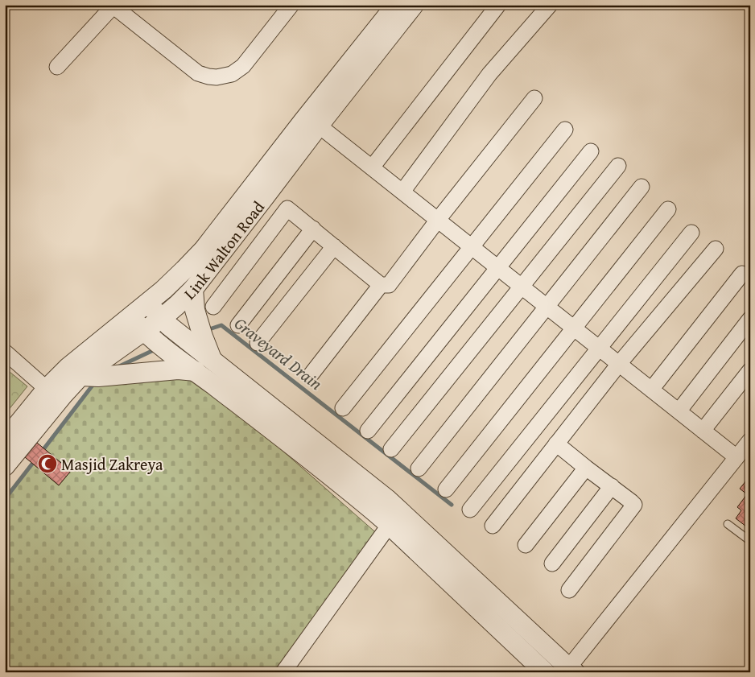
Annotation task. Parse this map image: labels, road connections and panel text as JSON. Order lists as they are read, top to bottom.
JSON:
{
  "streets": {
    "street": ["Link Walton Road"]
  },
  "water": ["Graveyard Drain"],
  "places": {
    "mosque": ["Masjid Zakreya"]
  }
}
